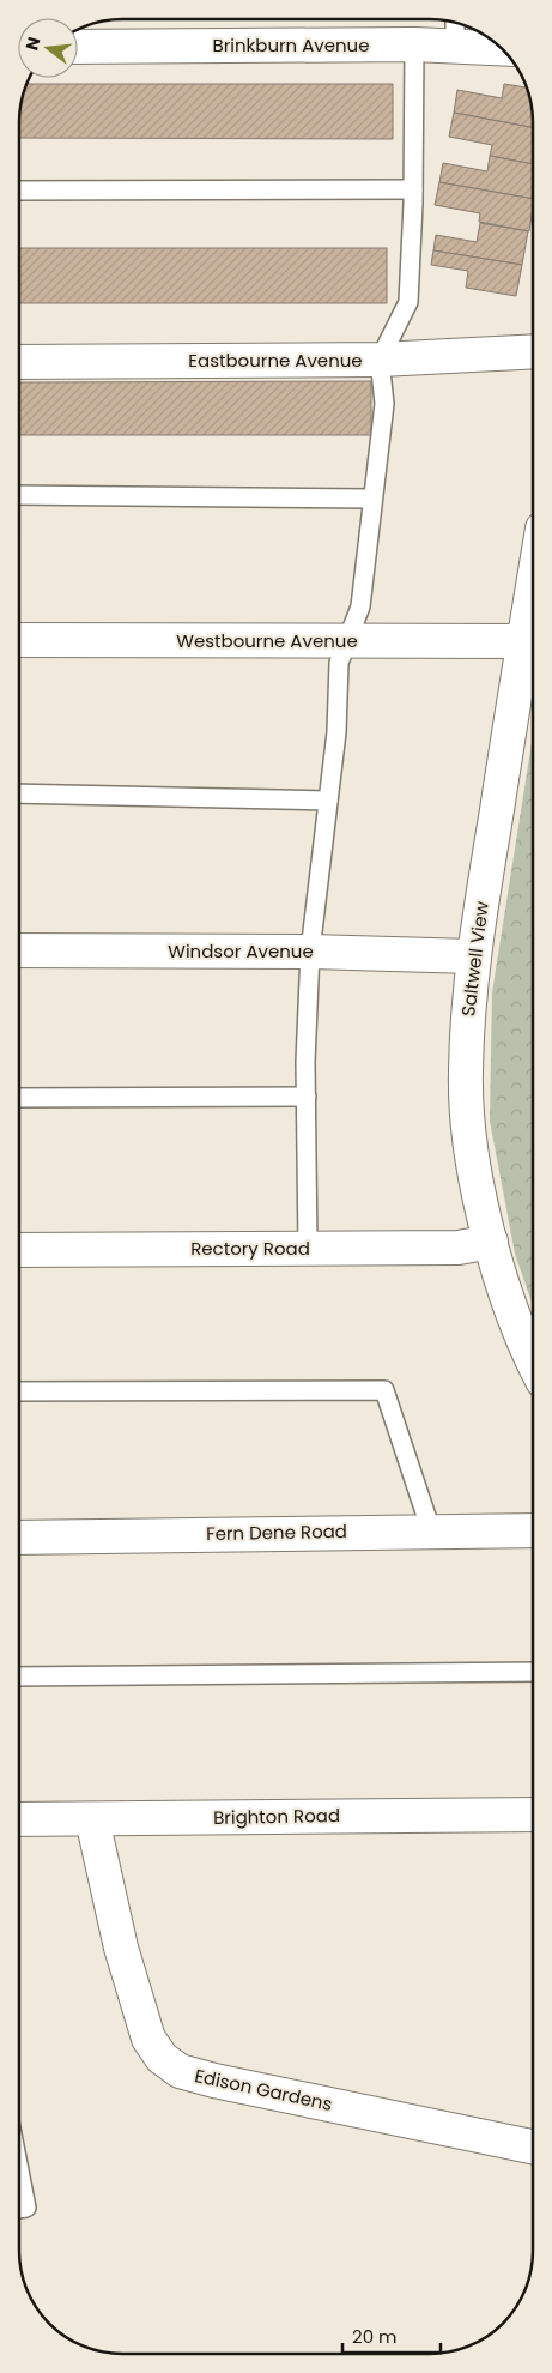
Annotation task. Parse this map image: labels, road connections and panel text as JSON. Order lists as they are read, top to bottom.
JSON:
{
  "streets": {
    "street": [
      "Brinkburn Avenue",
      "Eastbourne Avenue",
      "Westbourne Avenue",
      "Windsor Avenue",
      "Saltwell View",
      "Rectory Road",
      "Fern Dene Road",
      "Brighton Road",
      "Edison Gardens"
    ]
  },
  "crossings": [
    ["Westbourne Avenue", "Saltwell View"],
    ["Windsor Avenue", "Saltwell View"],
    ["Saltwell View", "Rectory Road"],
    ["Brighton Road", "Edison Gardens"]
  ],
  "scale_bar": "20 m",
  "north": "left"
}
